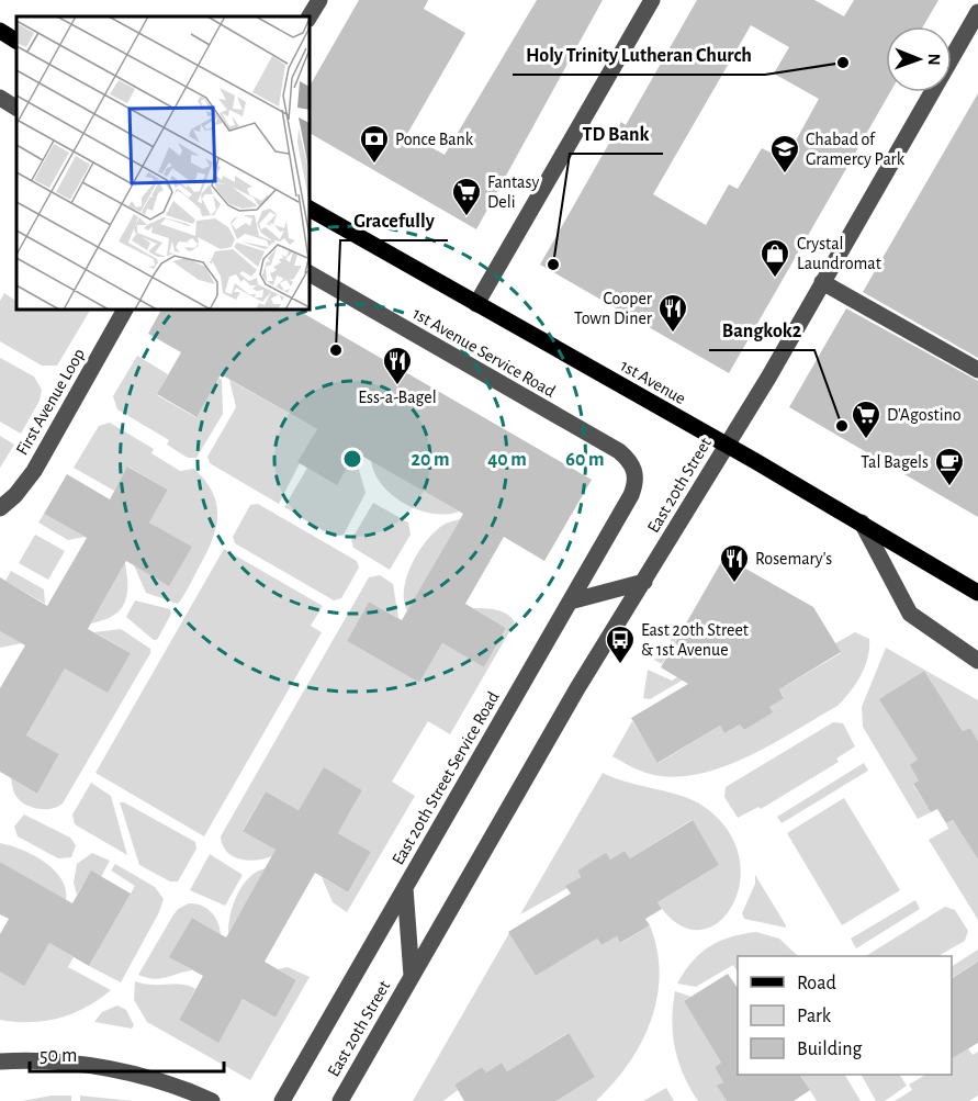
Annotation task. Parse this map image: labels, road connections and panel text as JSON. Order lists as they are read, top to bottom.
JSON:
{
  "streets": {
    "main road": ["1st Avenue"],
    "street": [
      "1st Avenue Service Road",
      "First Avenue Loop",
      "East 20th Street",
      "East 20th Street Service Road"
    ]
  },
  "crossings": [
    ["1st Avenue Service Road", "East 20th Street Service Road"],
    ["1st Avenue", "East 20th Street"],
    ["East 20th Street", "East 20th Street Service Road"]
  ],
  "places": {
    "other": [
      "Holy Trinity Lutheran Church",
      "TD Bank",
      "Gracefully",
      "Bangkok2"
    ],
    "bank": ["Ponce Bank"],
    "school or university": ["Chabad of Gramercy Park"],
    "supermarket": ["Fantasy Deli", "D'Agostino"],
    "shop": ["Crystal Laundromat"],
    "restaurant": ["Cooper Town Diner", "Ess-a-Bagel", "Rosemary's"],
    "cafe": ["Tal Bagels"],
    "bus stop": ["East 20th Street & 1st Avenue"]
  },
  "legend": ["Road", "Park", "Building"],
  "scale_bar": "50 m",
  "north": "right",
  "rings": ["20 m", "40 m", "60 m"]
}
